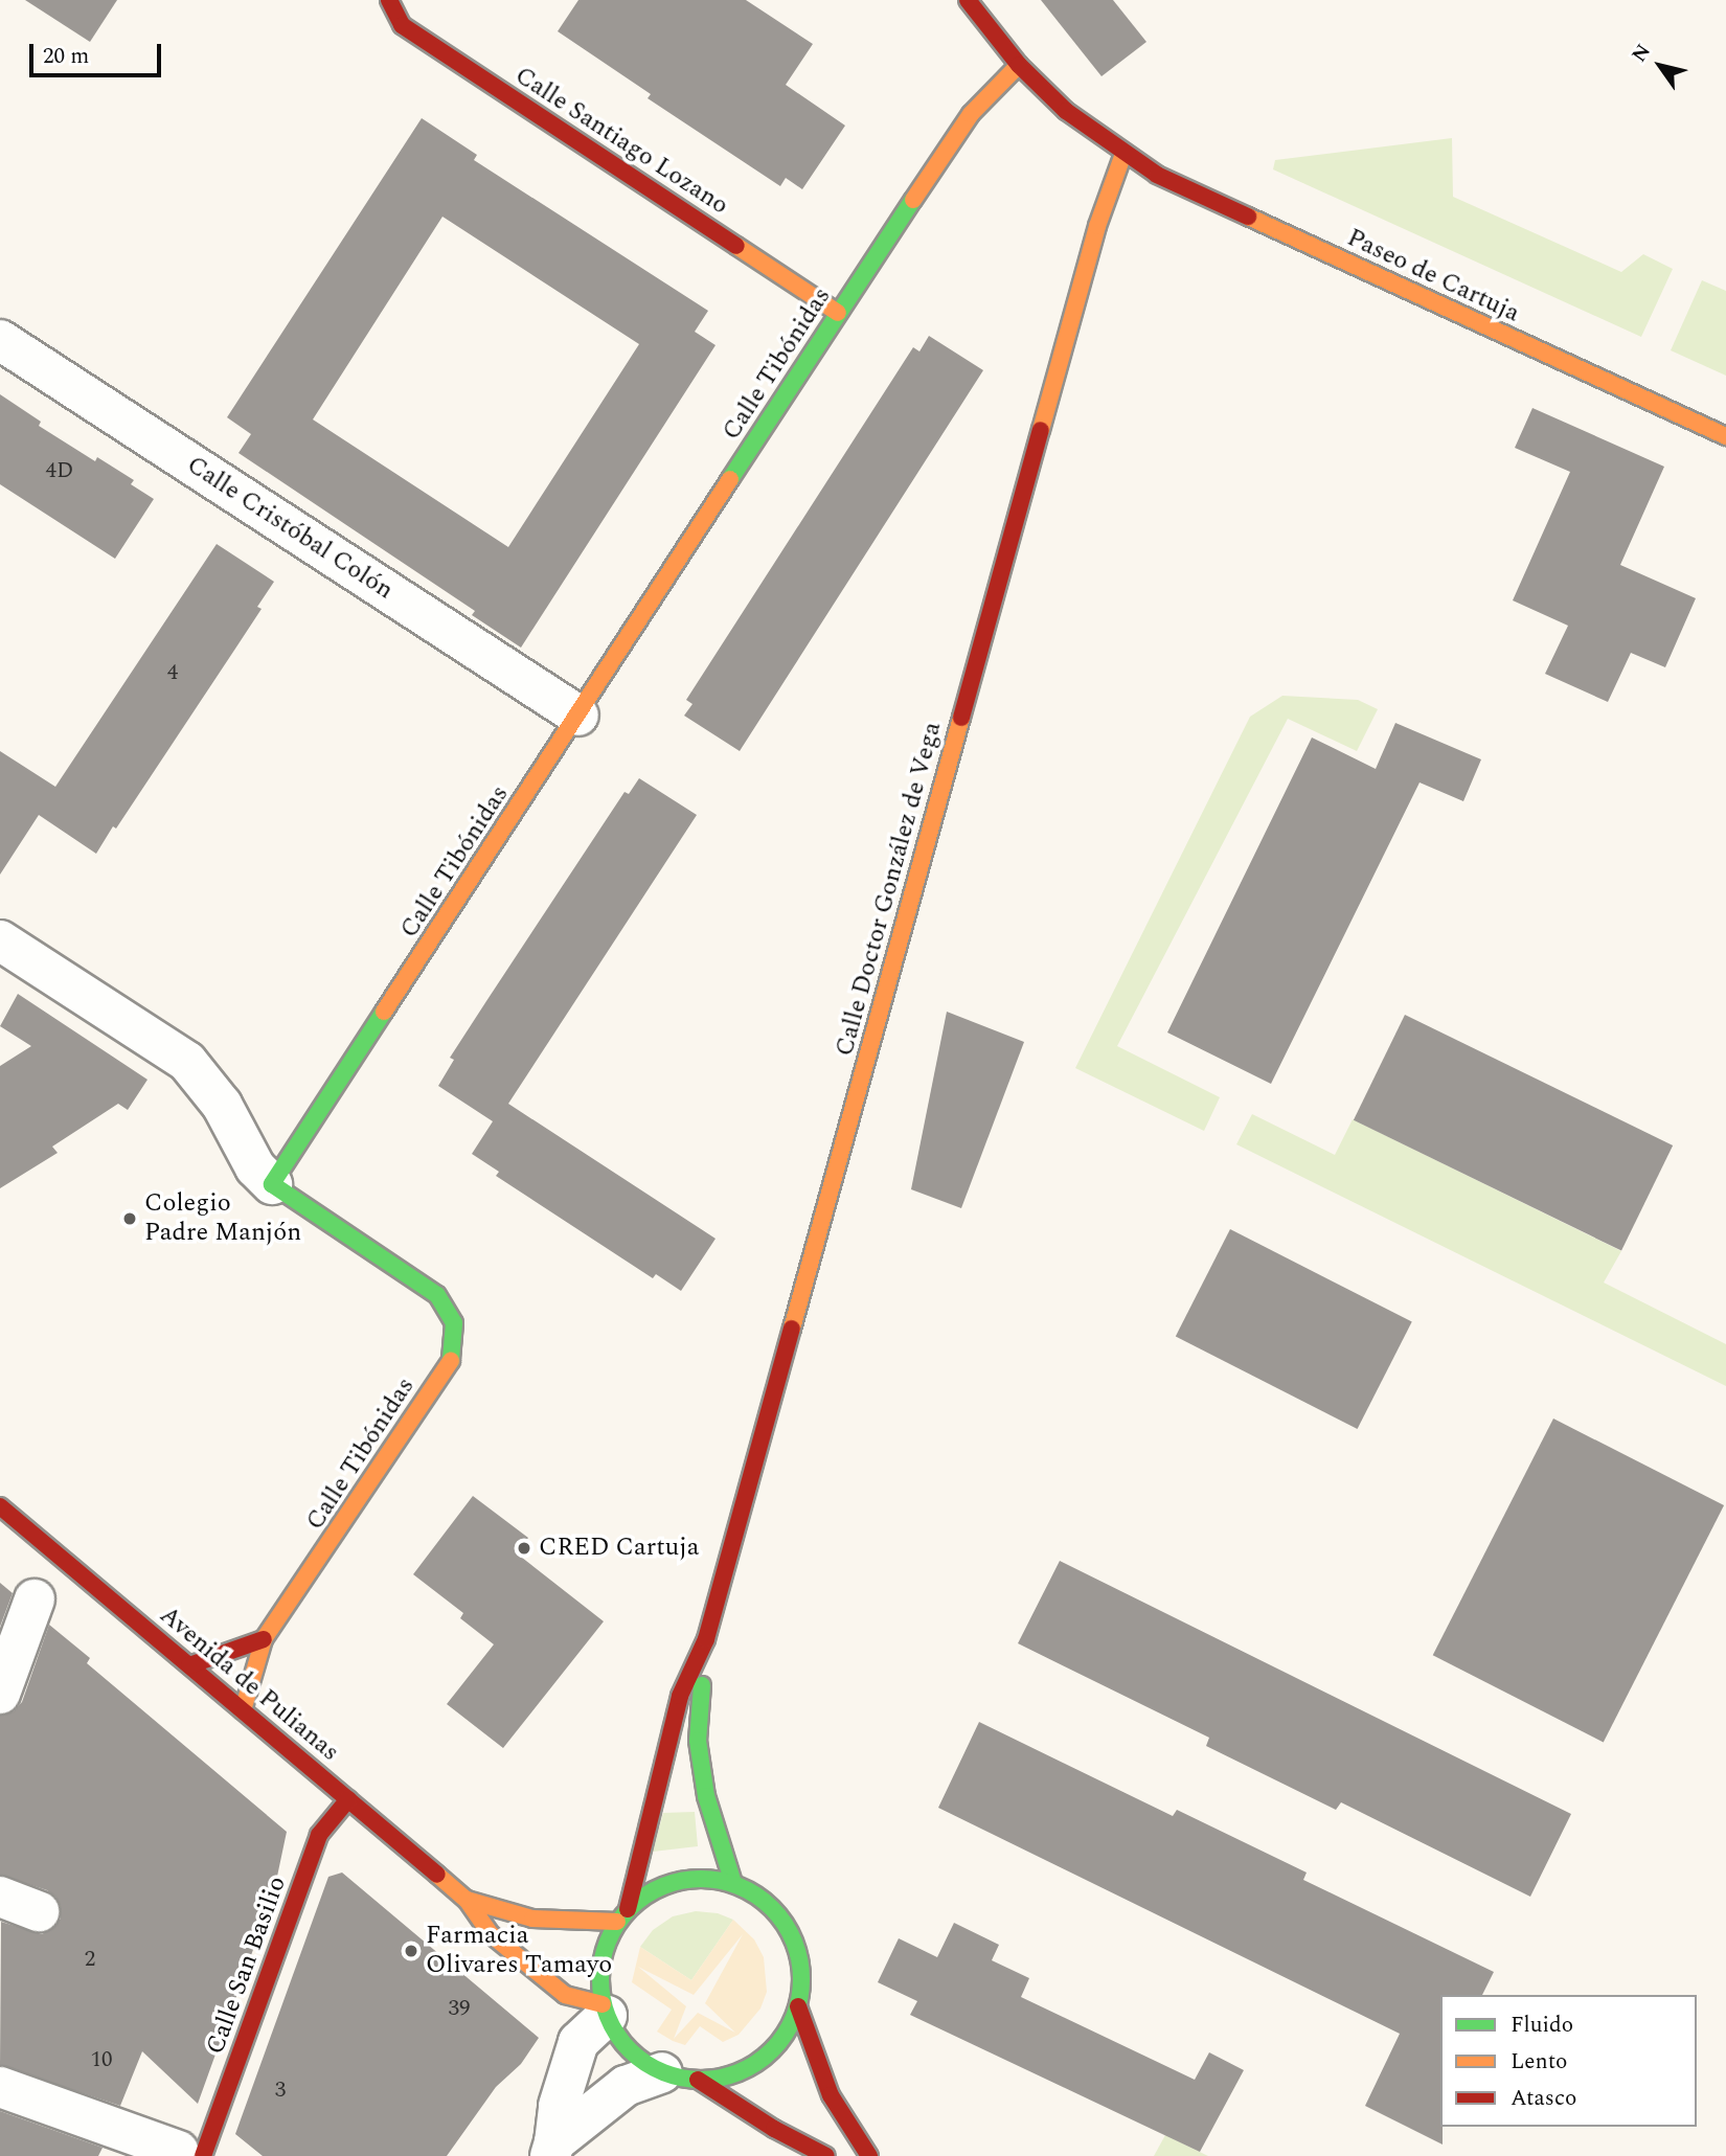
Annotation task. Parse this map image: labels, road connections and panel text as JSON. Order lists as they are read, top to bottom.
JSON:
{
  "streets": {
    "main road": [
      "Calle Santiago Lozano",
      "Paseo de Cartuja",
      "Calle Tibónidas",
      "Calle Doctor González de Vega",
      "Avenida de Pulianas",
      "Calle San Basilio"
    ],
    "street": ["Calle Cristóbal Colón"]
  },
  "crossings": [
    ["Calle Santiago Lozano", "Calle Tibónidas"],
    ["Paseo de Cartuja", "Calle Tibónidas"],
    ["Paseo de Cartuja", "Calle Doctor González de Vega"],
    ["Calle Tibónidas", "Calle Cristóbal Colón"],
    ["Calle Tibónidas", "Avenida de Pulianas"],
    ["Calle Doctor González de Vega", "Avenida de Pulianas"],
    ["Avenida de Pulianas", "Calle San Basilio"]
  ],
  "places": ["Colegio Padre Manjón", "CRED Cartuja", "Farmacia Olivares Tamayo"],
  "house_numbers": [
    "4D",
    "4",
    "2",
    "39",
    "10",
    "3"
  ],
  "legend": ["Fluido", "Lento", "Atasco"],
  "scale_bar": "20 m",
  "north": "top left"
}
